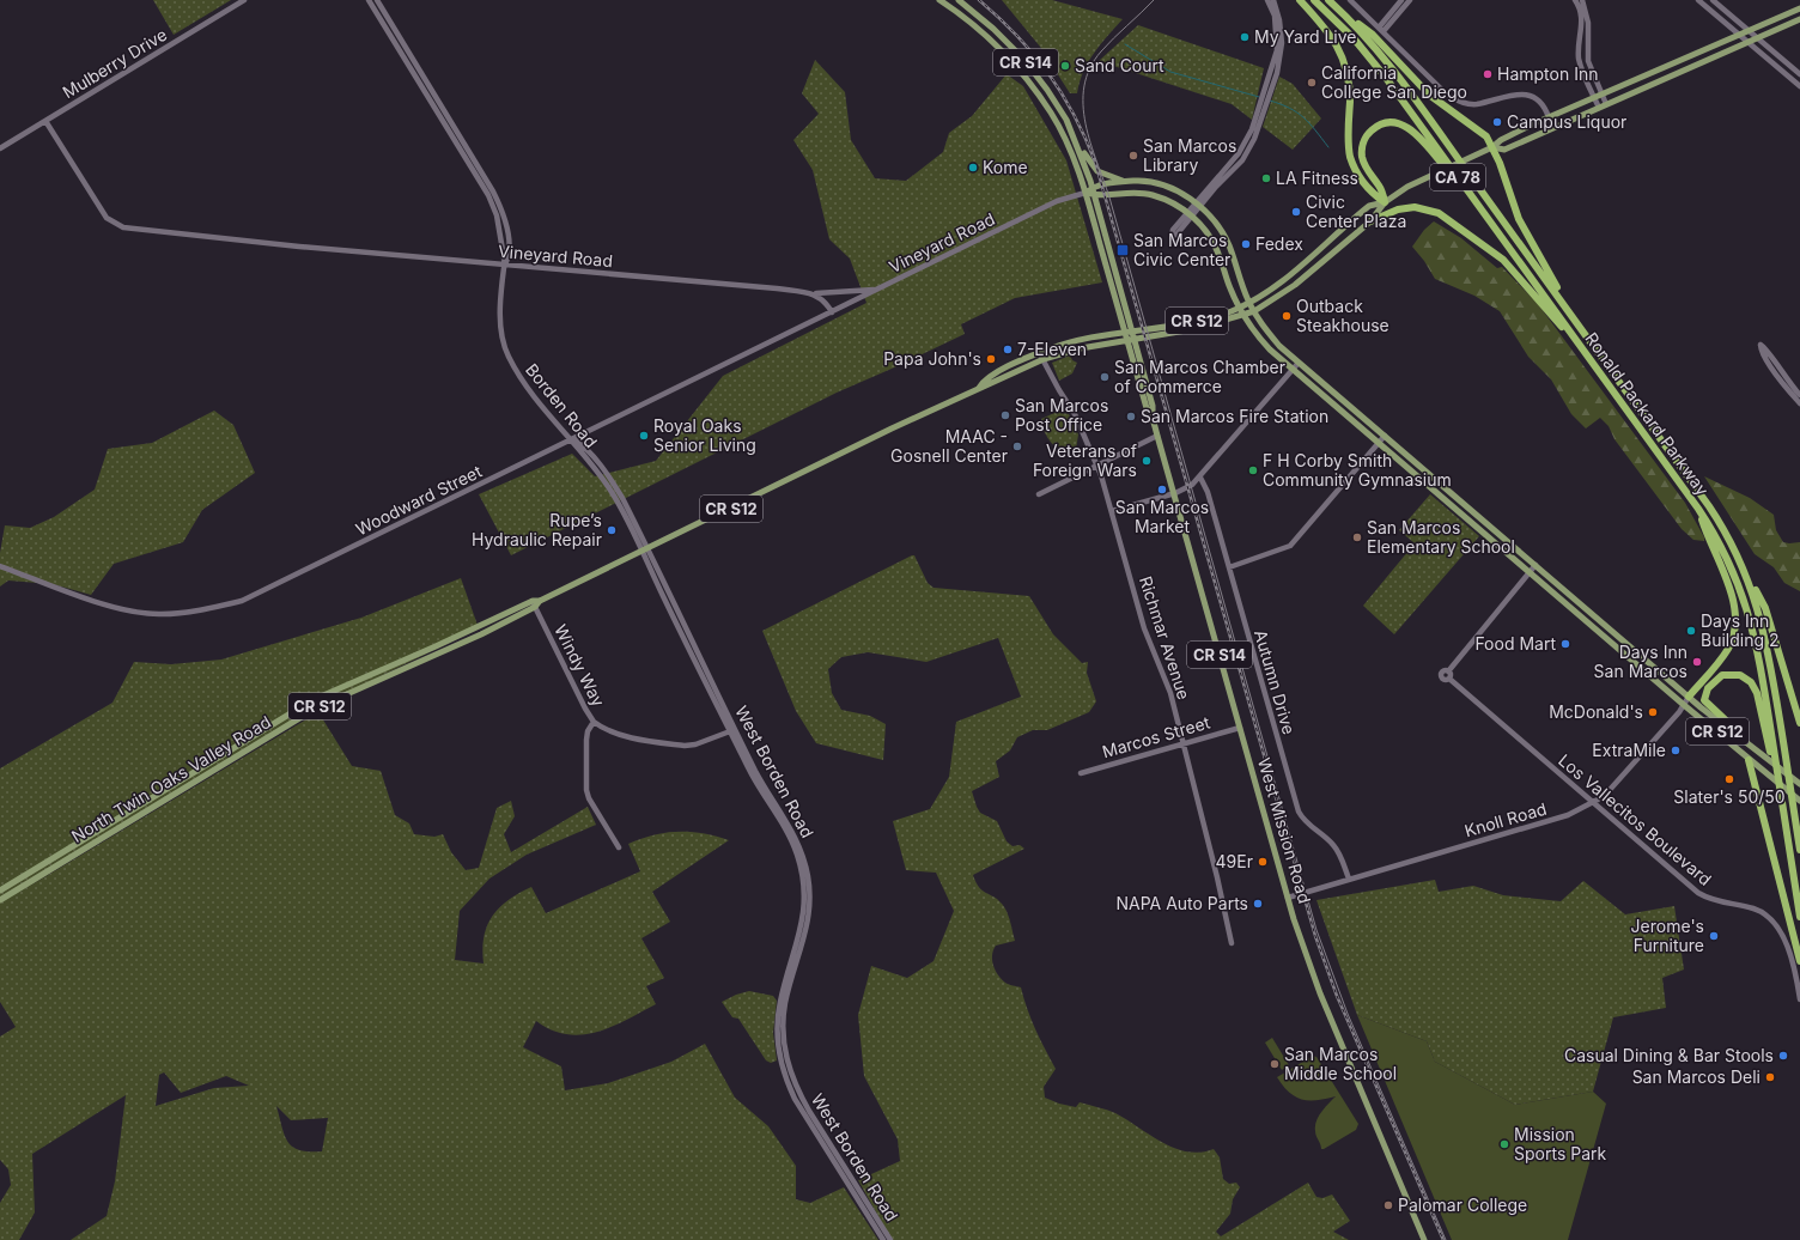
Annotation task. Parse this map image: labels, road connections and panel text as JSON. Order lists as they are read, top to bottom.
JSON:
{
  "streets": {
    "highway": ["CA 78", "Ronald Packard Parkway"],
    "main road": [
      "CR S14",
      "CR S12",
      "North Twin Oaks Valley Road",
      "West Mission Road"
    ],
    "street": [
      "Mulberry Drive",
      "Vineyard Road",
      "Borden Road",
      "Woodward Street",
      "Richmar Avenue",
      "Windy Way",
      "Autumn Drive",
      "Marcos Street",
      "West Borden Road",
      "Knoll Road",
      "Los Vallecitos Boulevard"
    ]
  },
  "crossings": [
    ["CR S14", "Vineyard Road"],
    ["CR S14", "West Mission Road"],
    ["Mulberry Drive", "Vineyard Road"],
    ["Vineyard Road", "Borden Road"],
    ["Vineyard Road", "Woodward Street"],
    ["CR S12", "North Twin Oaks Valley Road"],
    ["CR S12", "Knoll Road"],
    ["CR S12", "Los Vallecitos Boulevard"],
    ["Borden Road", "Woodward Street"],
    ["Borden Road", "West Borden Road"],
    ["Borden Road", "North Twin Oaks Valley Road"],
    ["Richmar Avenue", "Marcos Street"],
    ["Richmar Avenue", "North Twin Oaks Valley Road"],
    ["Windy Way", "North Twin Oaks Valley Road"],
    ["Autumn Drive", "Knoll Road"],
    ["Marcos Street", "West Mission Road"],
    ["West Borden Road", "North Twin Oaks Valley Road"],
    ["Knoll Road", "Los Vallecitos Boulevard"],
    ["Knoll Road", "West Mission Road"]
  ],
  "places": {
    "other": [
      "My Yard Live",
      "Sand Court",
      "Hampton Inn",
      "California College San Diego",
      "Campus Liquor",
      "San Marcos Library",
      "Kome",
      "LA Fitness",
      "Civic Center Plaza",
      "Fedex",
      "Outback Steakhouse",
      "7-Eleven",
      "Papa John's",
      "San Marcos Chamber of Commerce",
      "San Marcos Post Office",
      "San Marcos Fire Station",
      "Royal Oaks Senior Living",
      "MAAC - Gosnell Center",
      "Veterans of Foreign Wars",
      "F H Corby Smith Community Gymnasium",
      "San Marcos Market",
      "Rupe’s Hydraulic Repair",
      "San Marcos Elementary School",
      "Days Inn Building 2",
      "Food Mart",
      "Days Inn San Marcos",
      "McDonald's",
      "ExtraMile",
      "Slater's 50/50",
      "49Er",
      "NAPA Auto Parts",
      "Jerome's Furniture",
      "Casual Dining & Bar Stools",
      "San Marcos Middle School",
      "San Marcos Deli",
      "Mission Sports Park",
      "Palomar College"
    ],
    "transit": ["San Marcos Civic Center"]
  }
}
